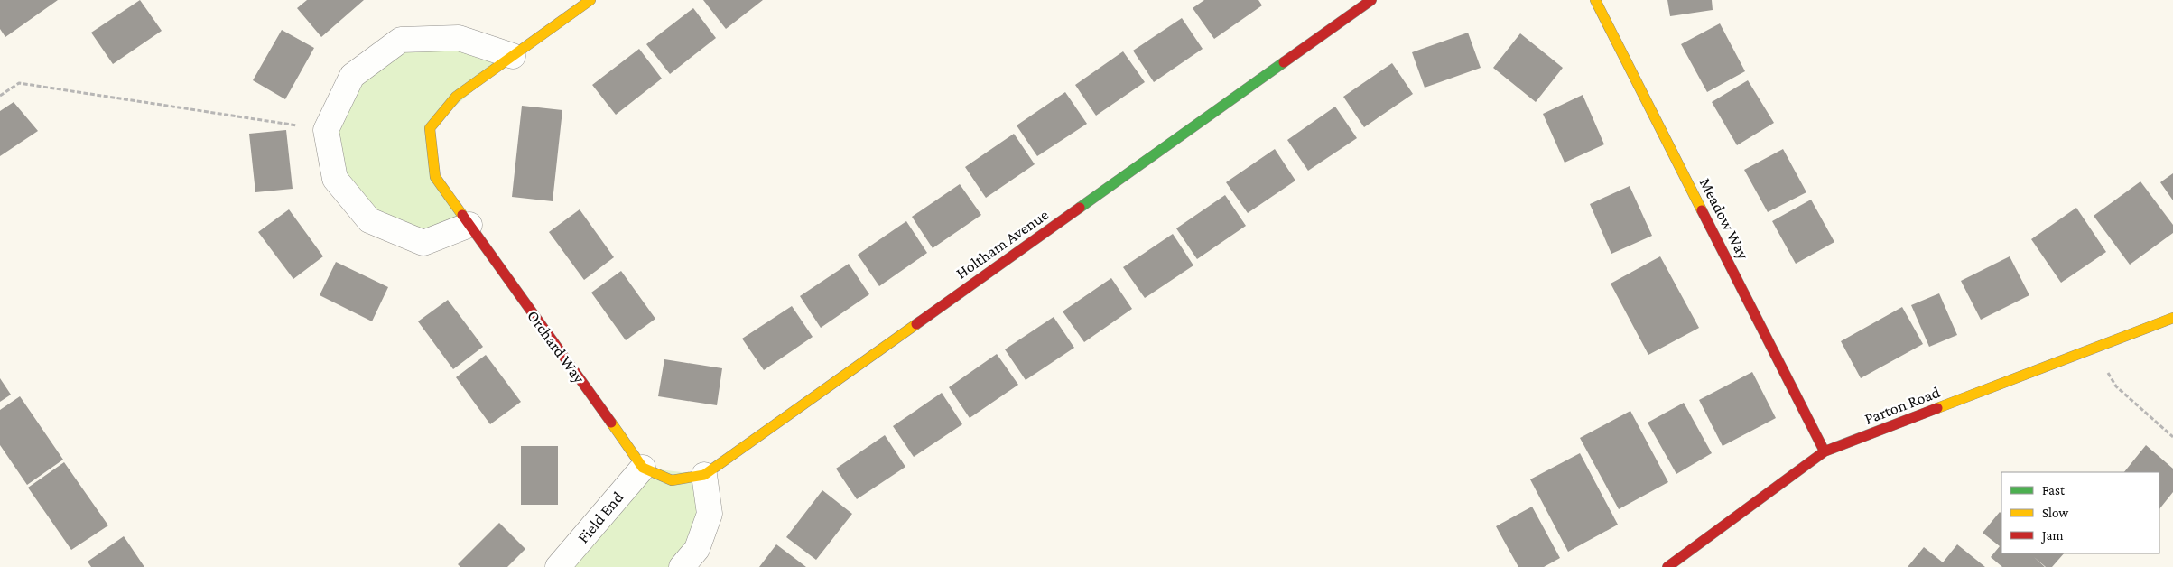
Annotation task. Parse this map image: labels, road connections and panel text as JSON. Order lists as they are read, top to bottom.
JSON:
{
  "streets": {
    "street": [
      "Meadow Way",
      "Holtham Avenue",
      "Orchard Way",
      "Parton Road",
      "Field End"
    ]
  },
  "crossings": [
    ["Meadow Way", "Parton Road"],
    ["Holtham Avenue", "Orchard Way"],
    ["Holtham Avenue", "Field End"],
    ["Orchard Way", "Field End"]
  ],
  "legend": ["Fast", "Slow", "Jam"]
}
